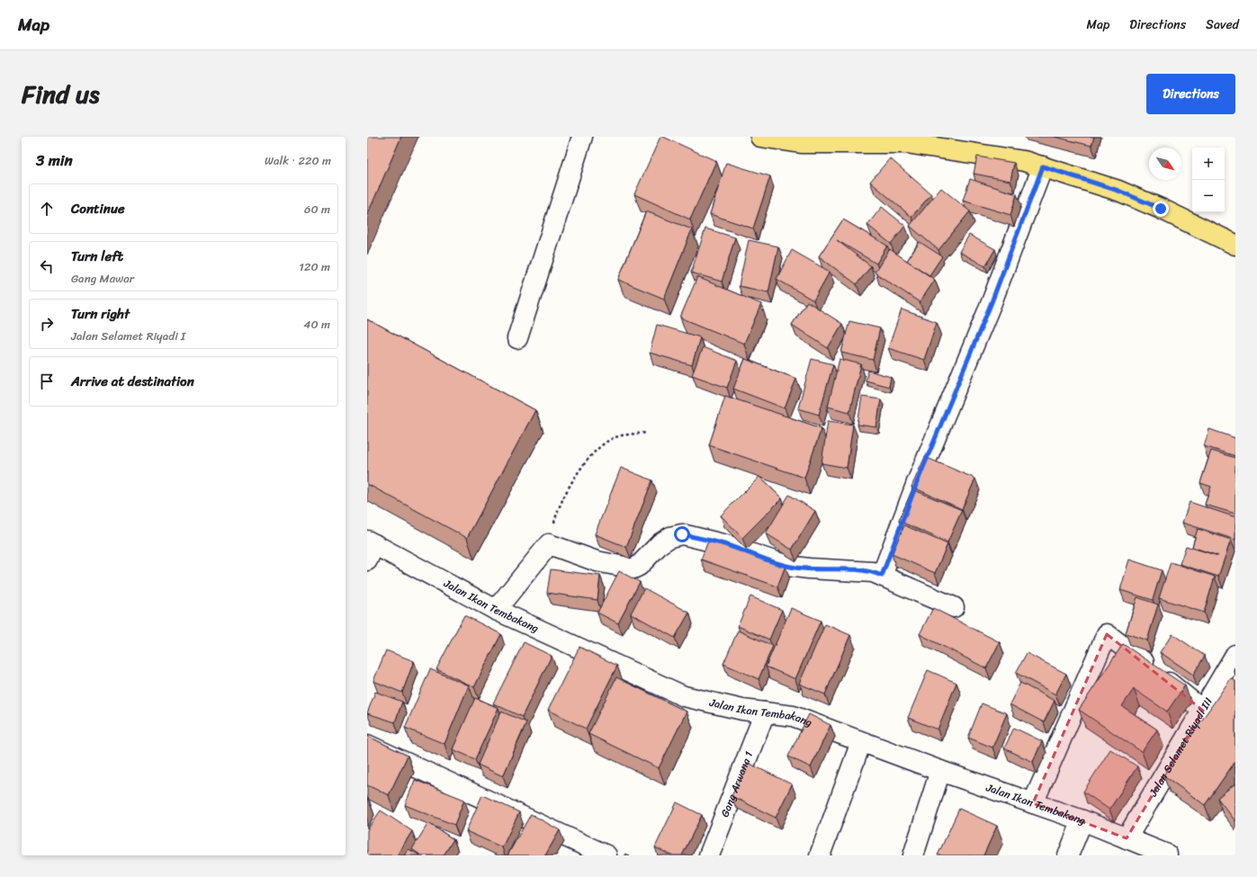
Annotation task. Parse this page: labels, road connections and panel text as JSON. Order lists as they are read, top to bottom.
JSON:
{
  "streets": {
    "street": ["Jalan Ikan Tembakang", "Jalan Selamet Riyadi III", "Gang Arwana 1"]
  },
  "crossings": [
    ["Jalan Ikan Tembakang", "Jalan Selamet Riyadi III"],
    ["Jalan Ikan Tembakang", "Gang Arwana 1"]
  ],
  "north": "bottom right",
  "page": {
    "header": "Map",
    "nav": ["Map", "Directions", "Saved"],
    "title": "Find us",
    "buttons": "Directions",
    "heading": ["3 min", "Walk · 220 m"],
    "map_buttons": ["+", "−"],
    "list": [
      ["Continue", "60 m"],
      ["Turn left", "Gang Mawar", "120 m"],
      ["Turn right", "Jalan Selamet Riyadi I", "40 m"],
      "Arrive at destination"
    ]
  }
}
